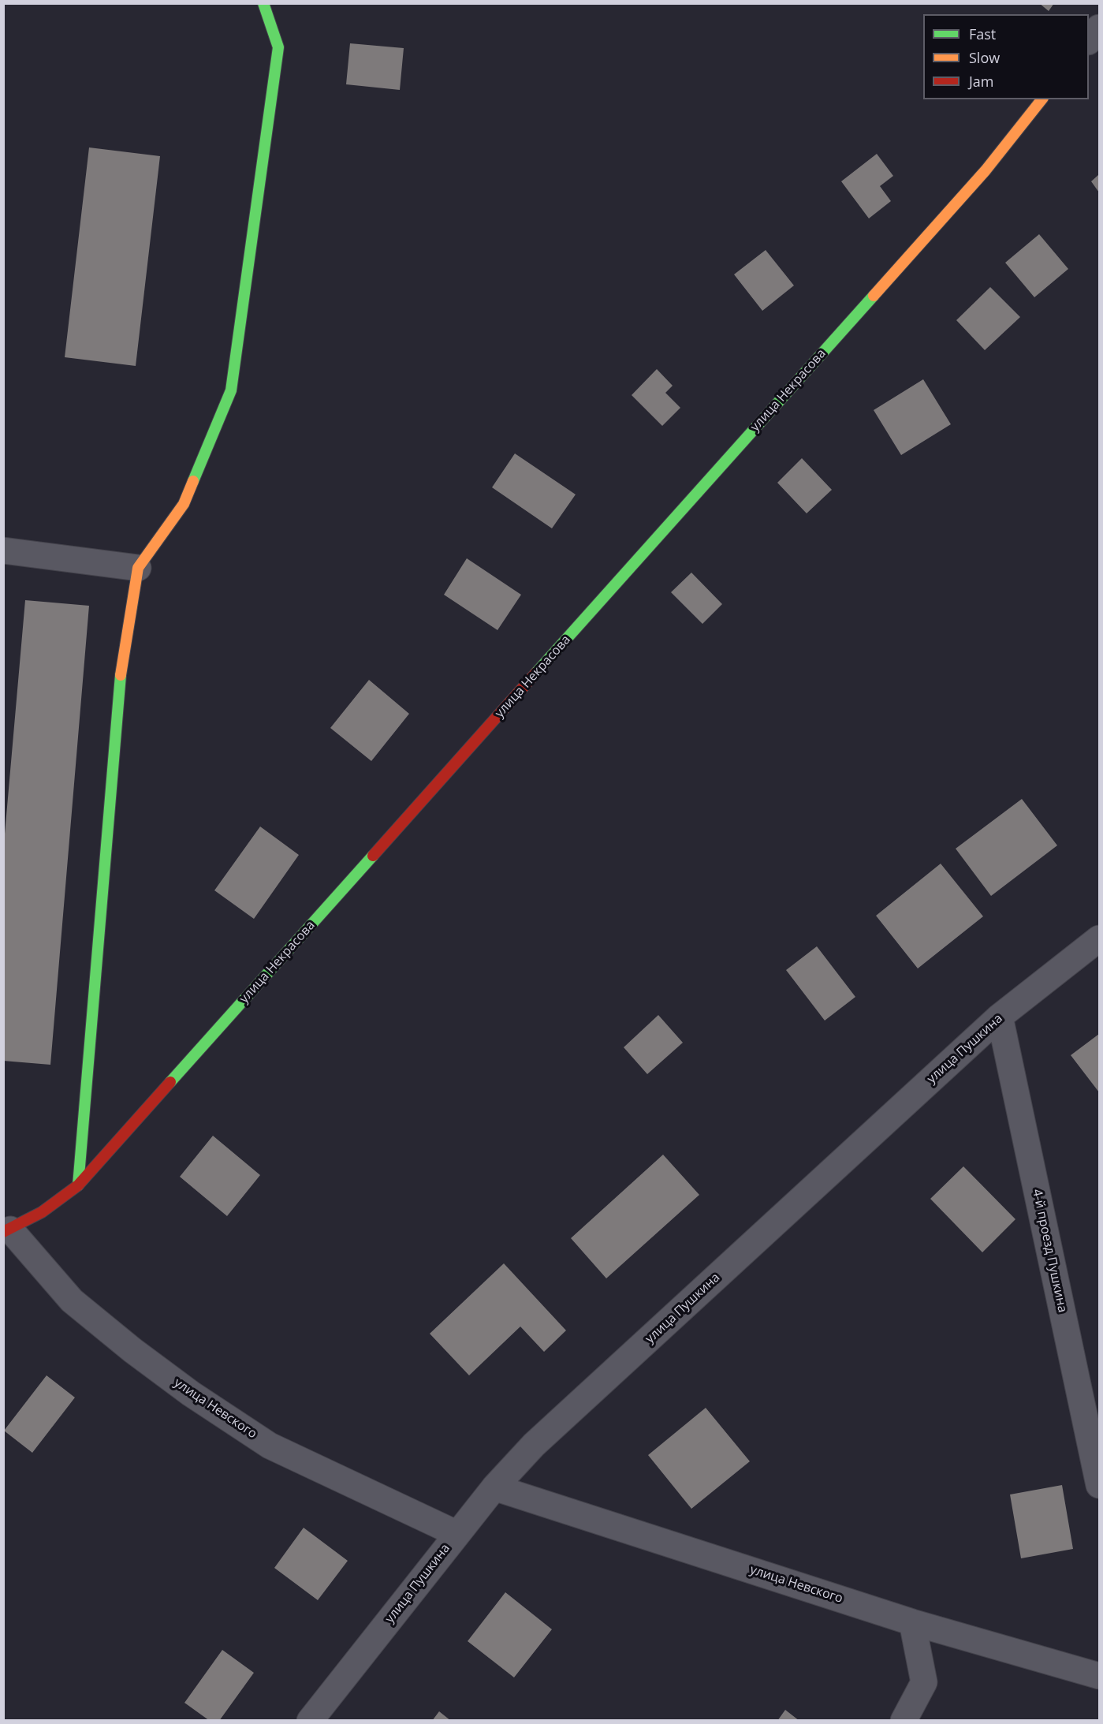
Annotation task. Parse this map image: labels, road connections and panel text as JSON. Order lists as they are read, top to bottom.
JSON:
{
  "streets": {
    "street": [
      "улица Некрасова",
      "улица Пушкина",
      "4-й проезд Пушкина",
      "улица Невского"
    ]
  },
  "crossings": [
    ["улица Некрасова", "улица Невского"],
    ["улица Пушкина", "4-й проезд Пушкина"],
    ["улица Пушкина", "улица Невского"]
  ],
  "legend": ["Fast", "Slow", "Jam"]
}
